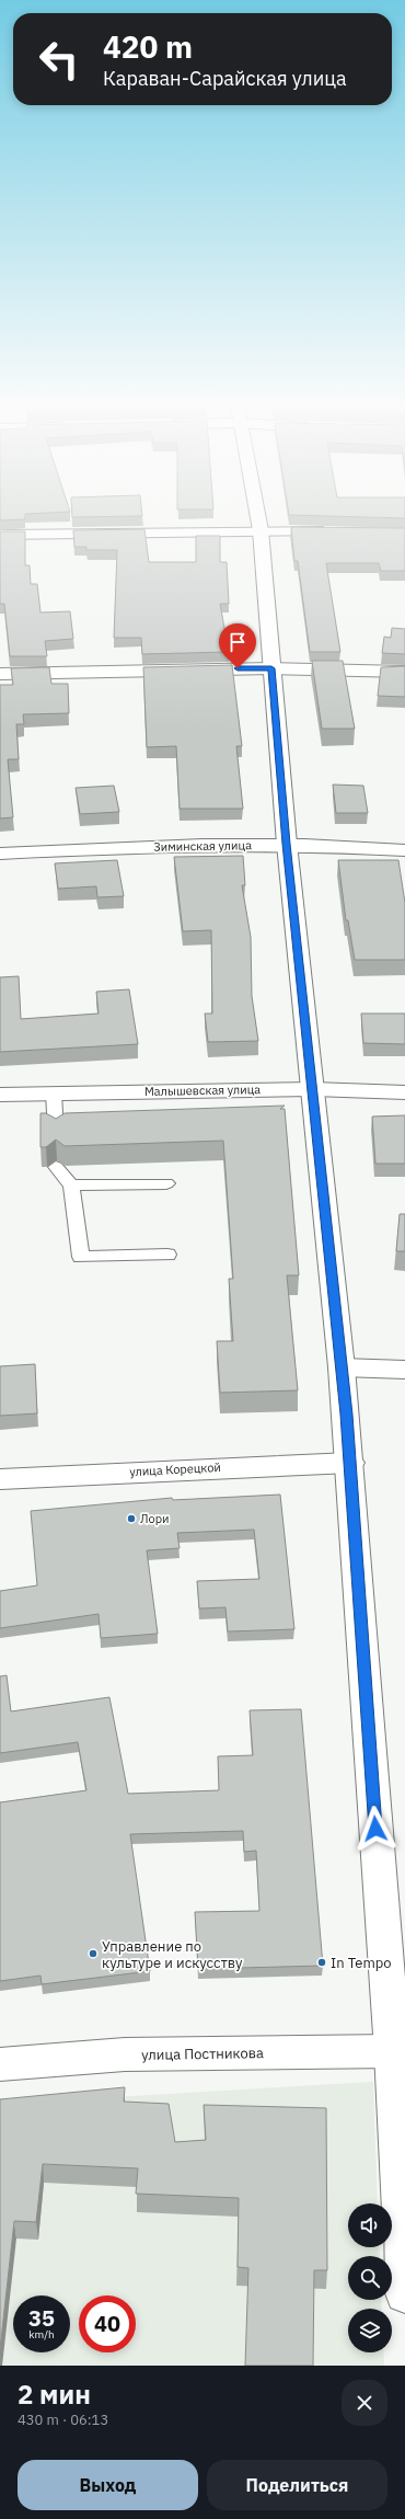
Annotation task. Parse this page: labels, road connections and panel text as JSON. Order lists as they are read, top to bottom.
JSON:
{
  "streets": {
    "street": [
      "Зиминская улица",
      "Малышевская улица",
      "улица Корецкой",
      "улица Постникова"
    ]
  },
  "places": ["Лори", "Управление по культуре и искусству", "In Tempo"],
  "page": {
    "turn": ["420 m", "Караван-Сарайская улица"],
    "speed": "35 km/h",
    "limit": "40",
    "heading": ["2 мин", "430 m · 06:13"],
    "buttons": ["Выход", "Поделиться"]
  }
}
